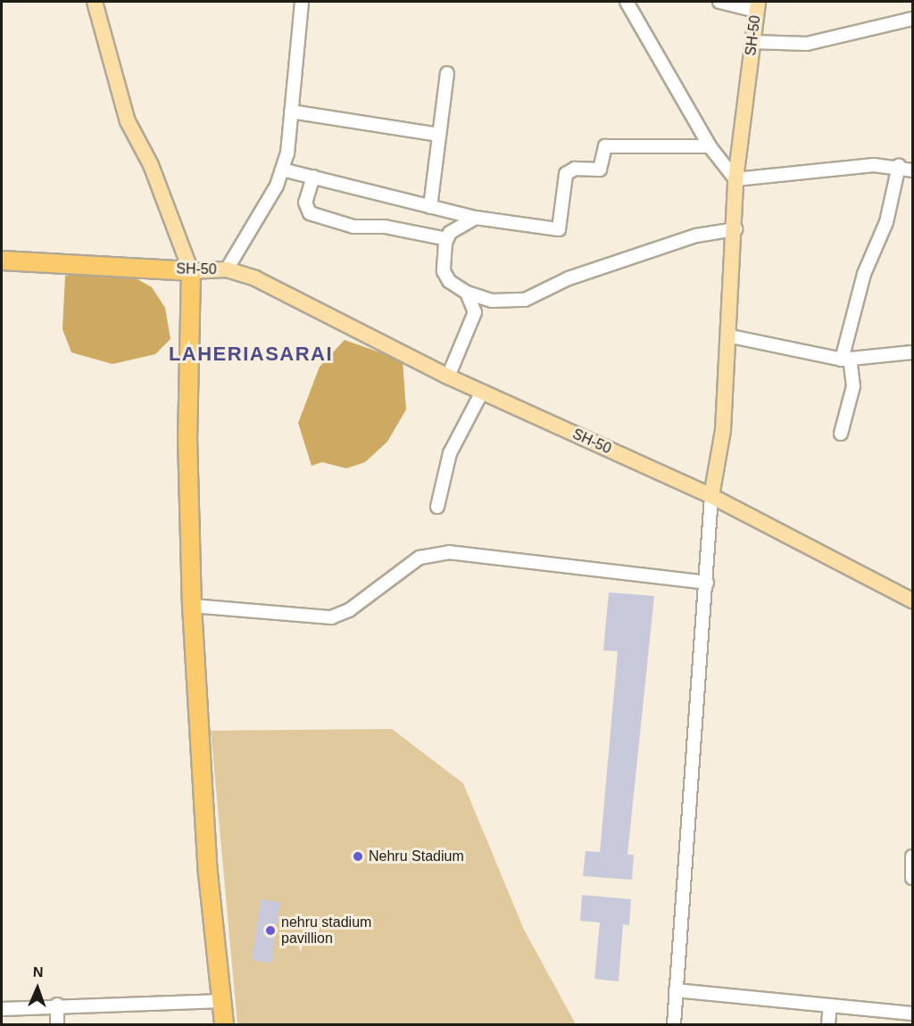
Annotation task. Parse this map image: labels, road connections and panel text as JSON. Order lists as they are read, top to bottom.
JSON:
{
  "streets": {
    "highway": ["SH-50"]
  },
  "districts": ["LAHERIASARAI"],
  "places": ["Nehru Stadium", "nehru stadium pavillion"],
  "north": "top"
}
